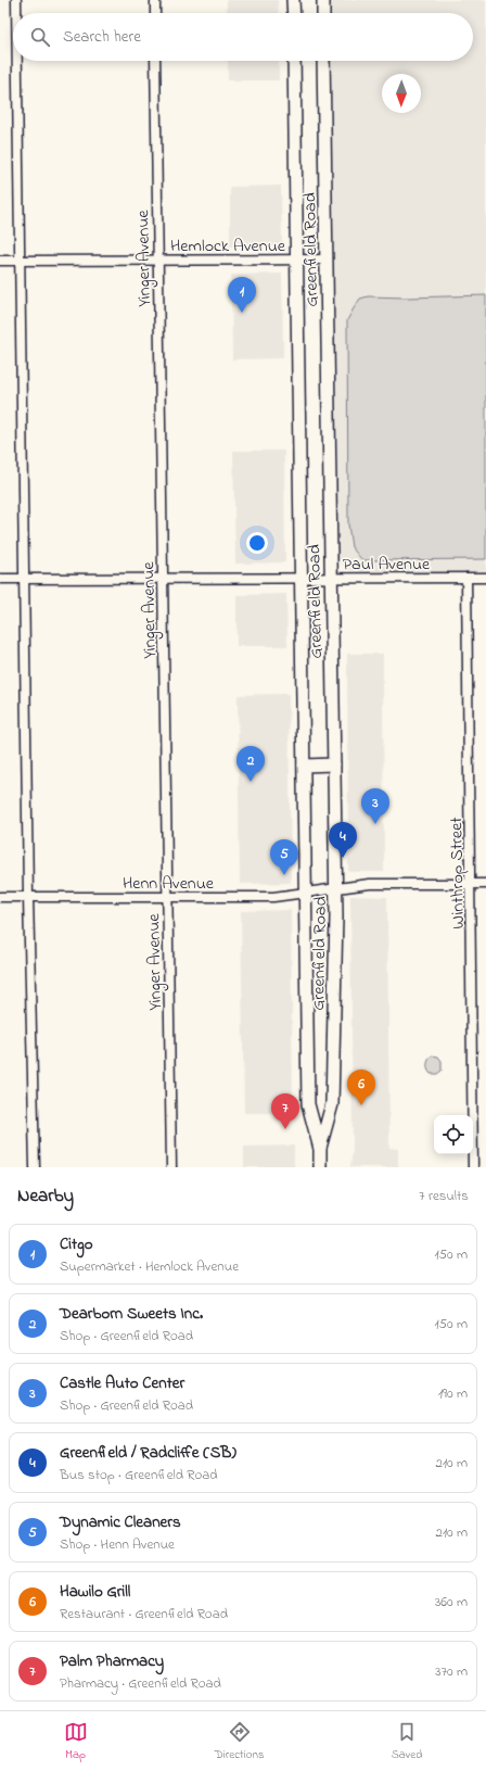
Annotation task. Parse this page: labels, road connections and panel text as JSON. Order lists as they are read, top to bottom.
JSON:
{
  "streets": {
    "main road": ["Greenfield Road"],
    "street": [
      "Hemlock Avenue",
      "Yinger Avenue",
      "Paul Avenue",
      "Winthrop Street",
      "Henn Avenue"
    ]
  },
  "crossings": [
    ["Hemlock Avenue", "Greenfield Road"],
    ["Hemlock Avenue", "Yinger Avenue"],
    ["Greenfield Road", "Paul Avenue"],
    ["Greenfield Road", "Henn Avenue"],
    ["Yinger Avenue", "Paul Avenue"],
    ["Yinger Avenue", "Henn Avenue"],
    ["Paul Avenue", "Winthrop Street"],
    ["Winthrop Street", "Henn Avenue"]
  ],
  "north": "bottom",
  "page": {
    "search": "Search here",
    "pins": [
      "1",
      "2",
      "3",
      "4",
      "5",
      "6",
      "7"
    ],
    "heading": ["Nearby", "7 results"],
    "list": [
      {
        "mark": "1",
        "name": "Citgo",
        "note": "Supermarket · Hemlock Avenue",
        "value": "150 m"
      },
      {
        "mark": "2",
        "name": "Dearborn Sweets Inc.",
        "note": "Shop · Greenfield Road",
        "value": "150 m"
      },
      {
        "mark": "3",
        "name": "Castle Auto Center",
        "note": "Shop · Greenfield Road",
        "value": "190 m"
      },
      {
        "mark": "4",
        "name": "Greenfield / Radcliffe (SB)",
        "note": "Bus stop · Greenfield Road",
        "value": "210 m"
      },
      {
        "mark": "5",
        "name": "Dynamic Cleaners",
        "note": "Shop · Henn Avenue",
        "value": "210 m"
      },
      {
        "mark": "6",
        "name": "Hawilo Grill",
        "note": "Restaurant · Greenfield Road",
        "value": "360 m"
      },
      {
        "mark": "7",
        "name": "Palm Pharmacy",
        "note": "Pharmacy · Greenfield Road",
        "value": "370 m"
      }
    ],
    "nav": ["Map", "Directions", "Saved"]
  }
}
